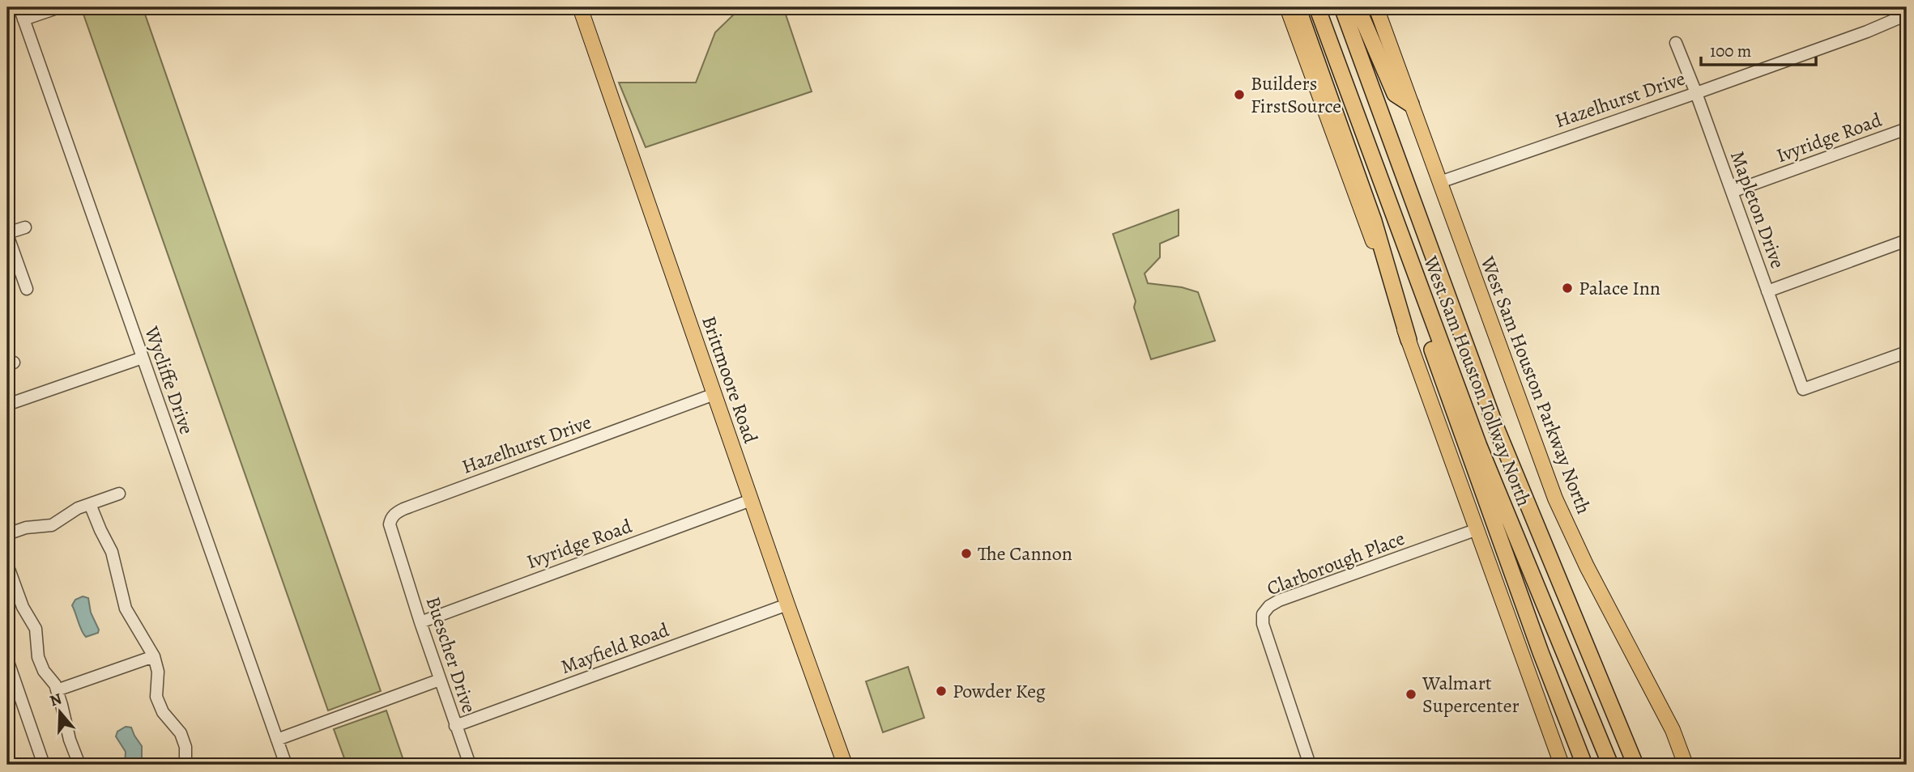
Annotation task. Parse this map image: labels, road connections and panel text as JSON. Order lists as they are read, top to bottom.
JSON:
{
  "streets": {
    "highway": ["West Sam Houston Tollway North"],
    "main road": ["Brittmoore Road", "West Sam Houston Parkway North"],
    "street": [
      "Hazelhurst Drive",
      "Ivyridge Road",
      "Mapleton Drive",
      "Wycliffe Drive",
      "Clarborough Place",
      "Mayfield Road",
      "Buescher Drive"
    ]
  },
  "crossings": [
    ["Hazelhurst Drive", "Mapleton Drive"],
    ["Hazelhurst Drive", "Brittmoore Road"],
    ["Hazelhurst Drive", "West Sam Houston Parkway North"],
    ["Hazelhurst Drive", "Buescher Drive"],
    ["Ivyridge Road", "Mapleton Drive"],
    ["Ivyridge Road", "Brittmoore Road"],
    ["Ivyridge Road", "Buescher Drive"],
    ["Brittmoore Road", "Mayfield Road"],
    ["Mayfield Road", "Buescher Drive"]
  ],
  "places": [
    "Builders FirstSource",
    "Palace Inn",
    "The Cannon",
    "Powder Keg",
    "Walmart Supercenter"
  ],
  "scale_bar": "100 m",
  "north": "top"
}
